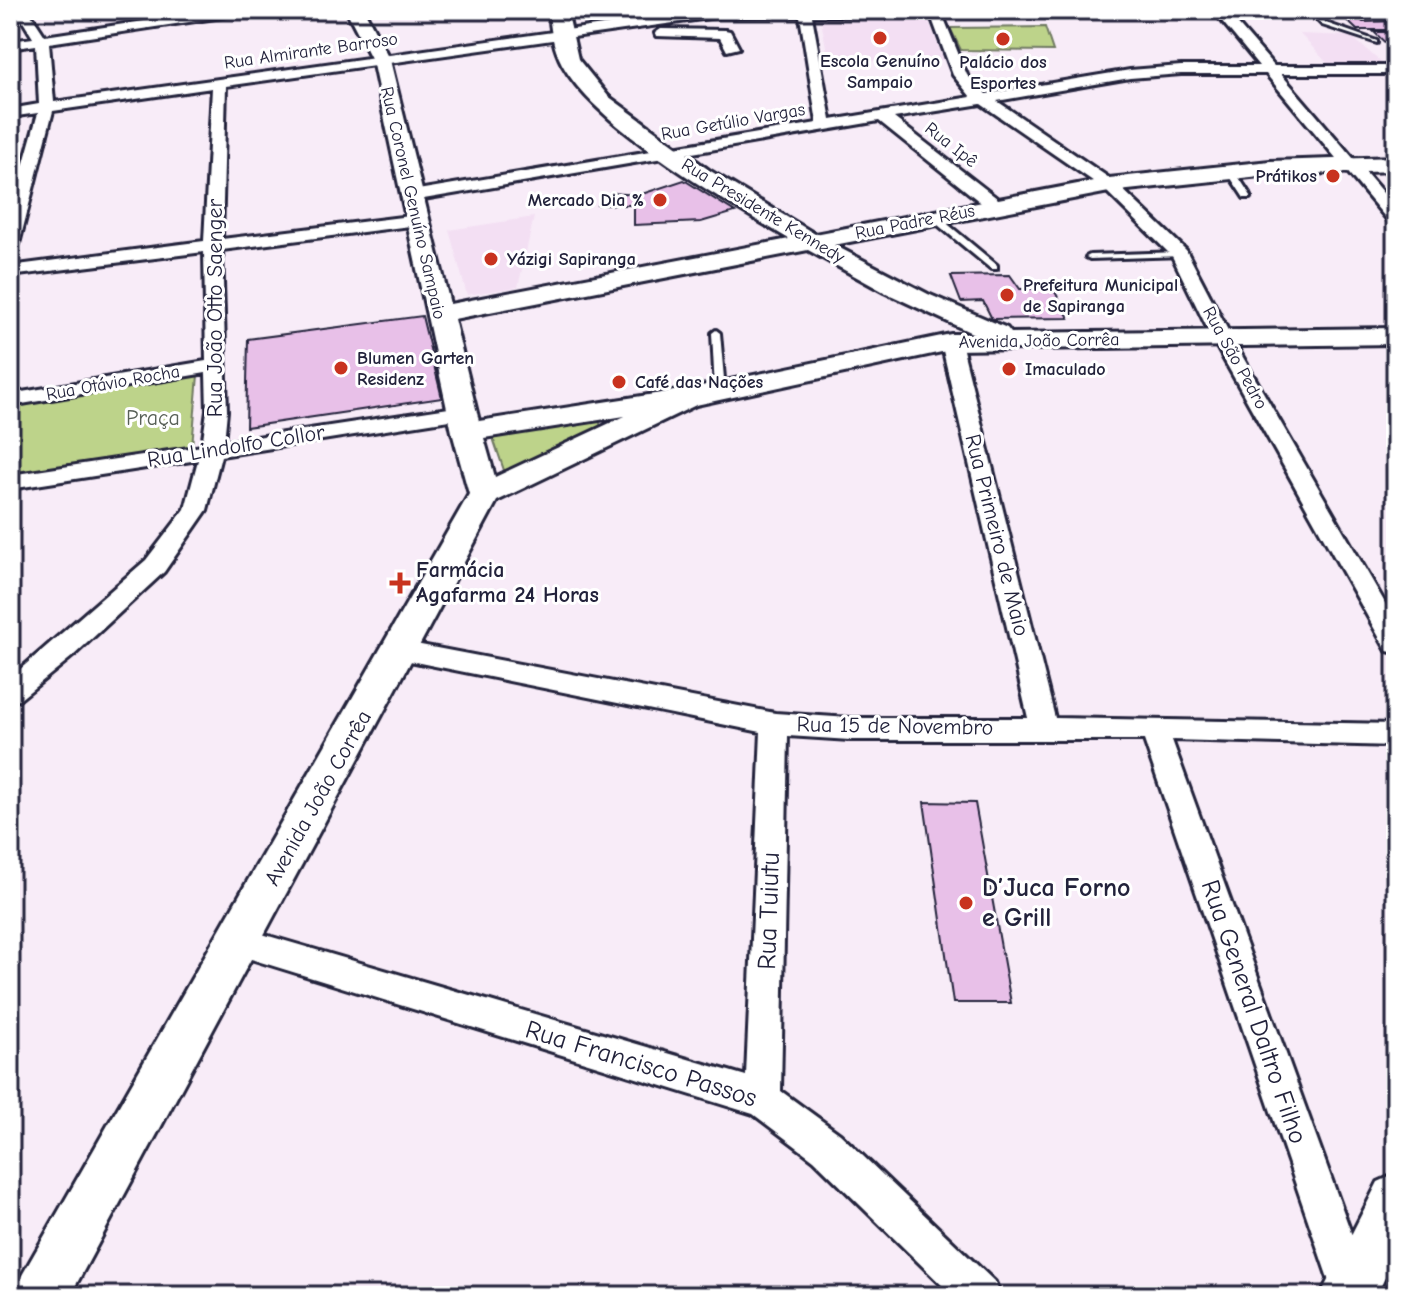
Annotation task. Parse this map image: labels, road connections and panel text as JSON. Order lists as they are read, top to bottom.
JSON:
{
  "streets": {
    "main road": [
      "Rua Coronel Genuíno Sampaio",
      "Rua Presidente Kennedy",
      "Rua Padre Réus",
      "Avenida João Corrêa"
    ],
    "street": [
      "Rua Almirante Barroso",
      "Rua Getúlio Vargas",
      "Rua Ipê",
      "Rua João Otto Saenger",
      "Rua São Pedro",
      "Rua Otávio Rocha",
      "Rua Lindolfo Collor",
      "Rua Primeiro de Maio",
      "Rua 15 de Novembro",
      "Rua Tuiutu",
      "Rua General Daltro Filho",
      "Rua Francisco Passos"
    ]
  },
  "crossings": [
    ["Rua Almirante Barroso", "Rua Coronel Genuíno Sampaio"],
    ["Rua Almirante Barroso", "Rua Presidente Kennedy"],
    ["Rua Almirante Barroso", "Rua João Otto Saenger"],
    ["Rua Almirante Barroso", "Rua São Pedro"],
    ["Rua Getúlio Vargas", "Rua Ipê"],
    ["Rua Getúlio Vargas", "Rua Coronel Genuíno Sampaio"],
    ["Rua Getúlio Vargas", "Rua Presidente Kennedy"],
    ["Rua Getúlio Vargas", "Rua São Pedro"],
    ["Rua Ipê", "Rua Padre Réus"],
    ["Rua Coronel Genuíno Sampaio", "Rua Padre Réus"],
    ["Rua Coronel Genuíno Sampaio", "Avenida João Corrêa"],
    ["Rua Coronel Genuíno Sampaio", "Rua Lindolfo Collor"],
    ["Rua Presidente Kennedy", "Rua Padre Réus"],
    ["Rua Presidente Kennedy", "Avenida João Corrêa"],
    ["Rua Padre Réus", "Rua São Pedro"],
    ["Rua João Otto Saenger", "Rua Otávio Rocha"],
    ["Rua João Otto Saenger", "Rua Lindolfo Collor"],
    ["Avenida João Corrêa", "Rua São Pedro"],
    ["Avenida João Corrêa", "Rua Lindolfo Collor"],
    ["Avenida João Corrêa", "Rua Primeiro de Maio"],
    ["Avenida João Corrêa", "Rua 15 de Novembro"],
    ["Avenida João Corrêa", "Rua Francisco Passos"],
    ["Rua Primeiro de Maio", "Rua 15 de Novembro"],
    ["Rua 15 de Novembro", "Rua Tuiutu"],
    ["Rua 15 de Novembro", "Rua General Daltro Filho"],
    ["Rua Tuiutu", "Rua Francisco Passos"]
  ],
  "parks": ["Praça"],
  "places": {
    "other": [
      "Escola Genuíno Sampaio",
      "Palácio dos Esportes",
      "Prátikos",
      "Mercado Dia %",
      "Yázigi Sapiranga",
      "Prefeitura Municipal de Sapiranga",
      "Blumen Garten Residenz",
      "Imaculado",
      "Café das Nações",
      "D’Juca Forno e Grill"
    ],
    "health": ["Farmácia Agafarma 24 Horas"]
  }
}
